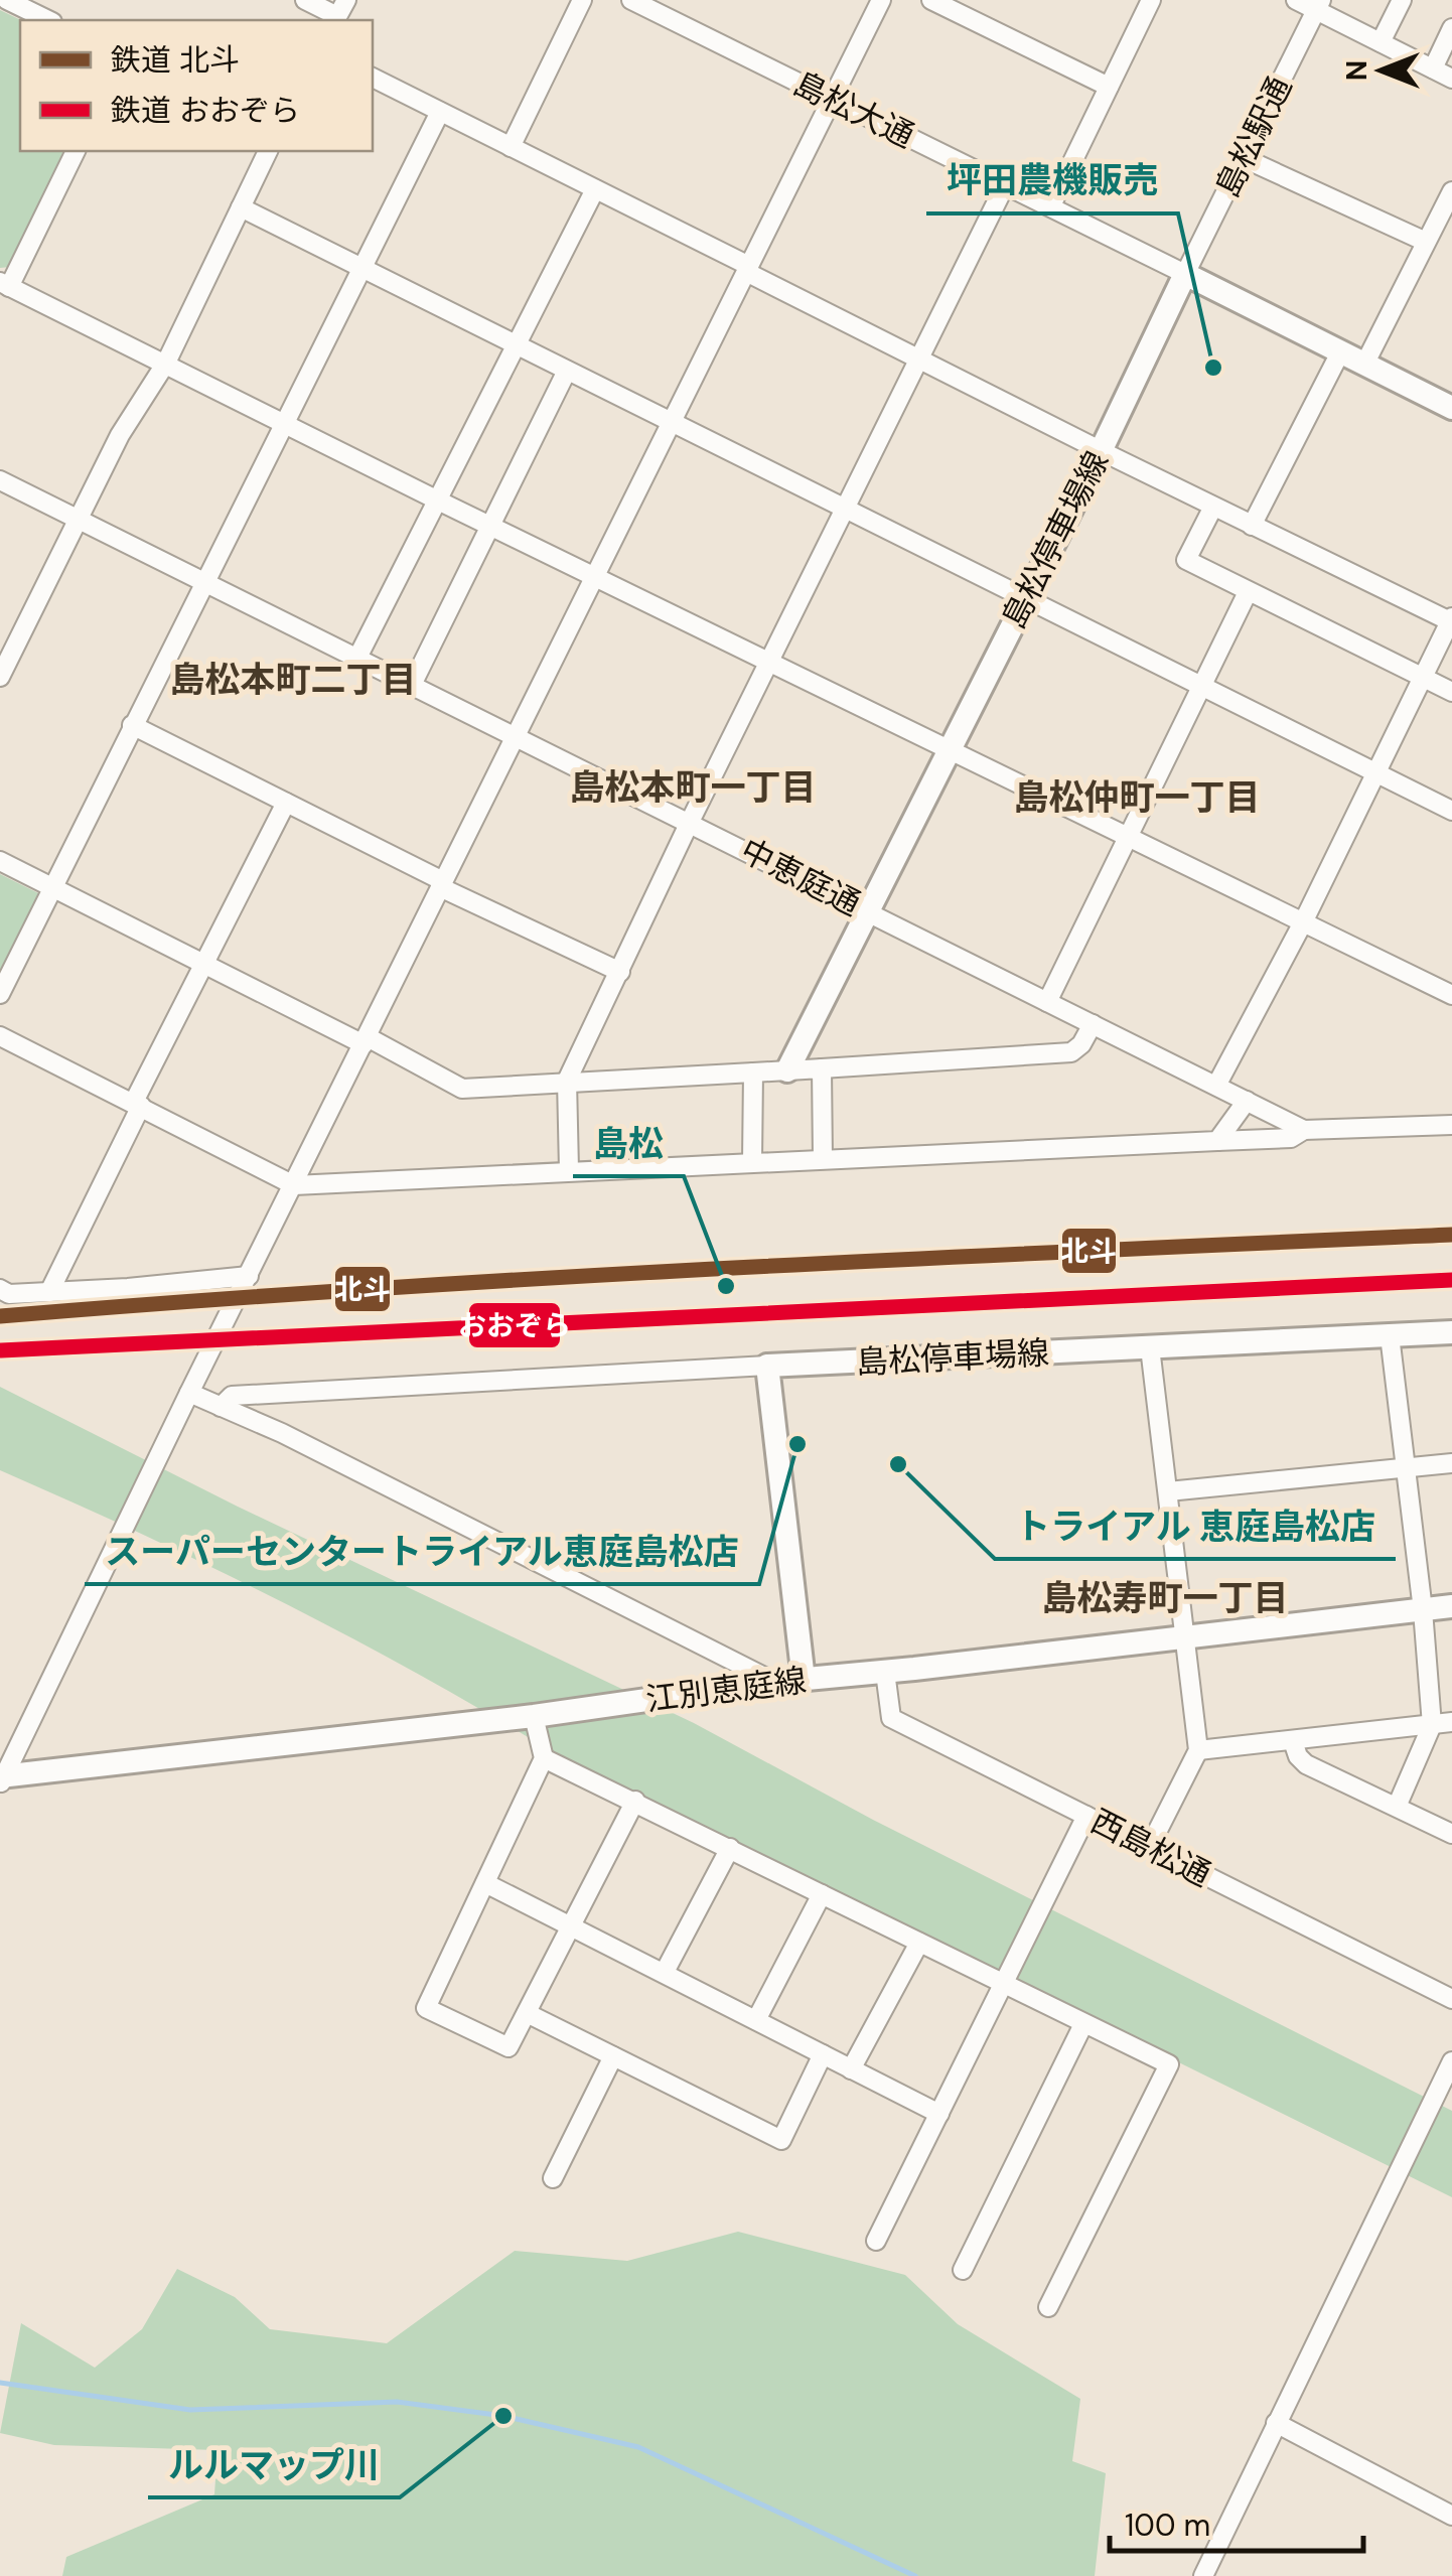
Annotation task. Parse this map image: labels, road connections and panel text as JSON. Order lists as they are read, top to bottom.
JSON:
{
  "streets": {
    "main road": ["島松停車場線", "江別恵庭線"],
    "street": [
      "島松大通",
      "島松駅通",
      "中恵庭通",
      "西島松通"
    ]
  },
  "crossings": [
    ["島松大通", "島松駅通"],
    ["島松大通", "島松停車場線"],
    ["島松駅通", "島松停車場線"],
    ["島松停車場線", "中恵庭通"],
    ["江別恵庭線", "西島松通"]
  ],
  "districts": [
    "島松本町二丁目",
    "島松本町一丁目",
    "島松仲町一丁目",
    "島松寿町一丁目"
  ],
  "places": [
    "坪田農機販売",
    "島松",
    "スーパーセンタートライアル恵庭島松店",
    "トライアル 恵庭島松店",
    "ルルマップ川"
  ],
  "lines": ["rail line 北斗", "rail line おおぞら"],
  "legend": ["鉄道 北斗", "鉄道 おおぞら"],
  "scale_bar": "100 m",
  "north": "left"
}
